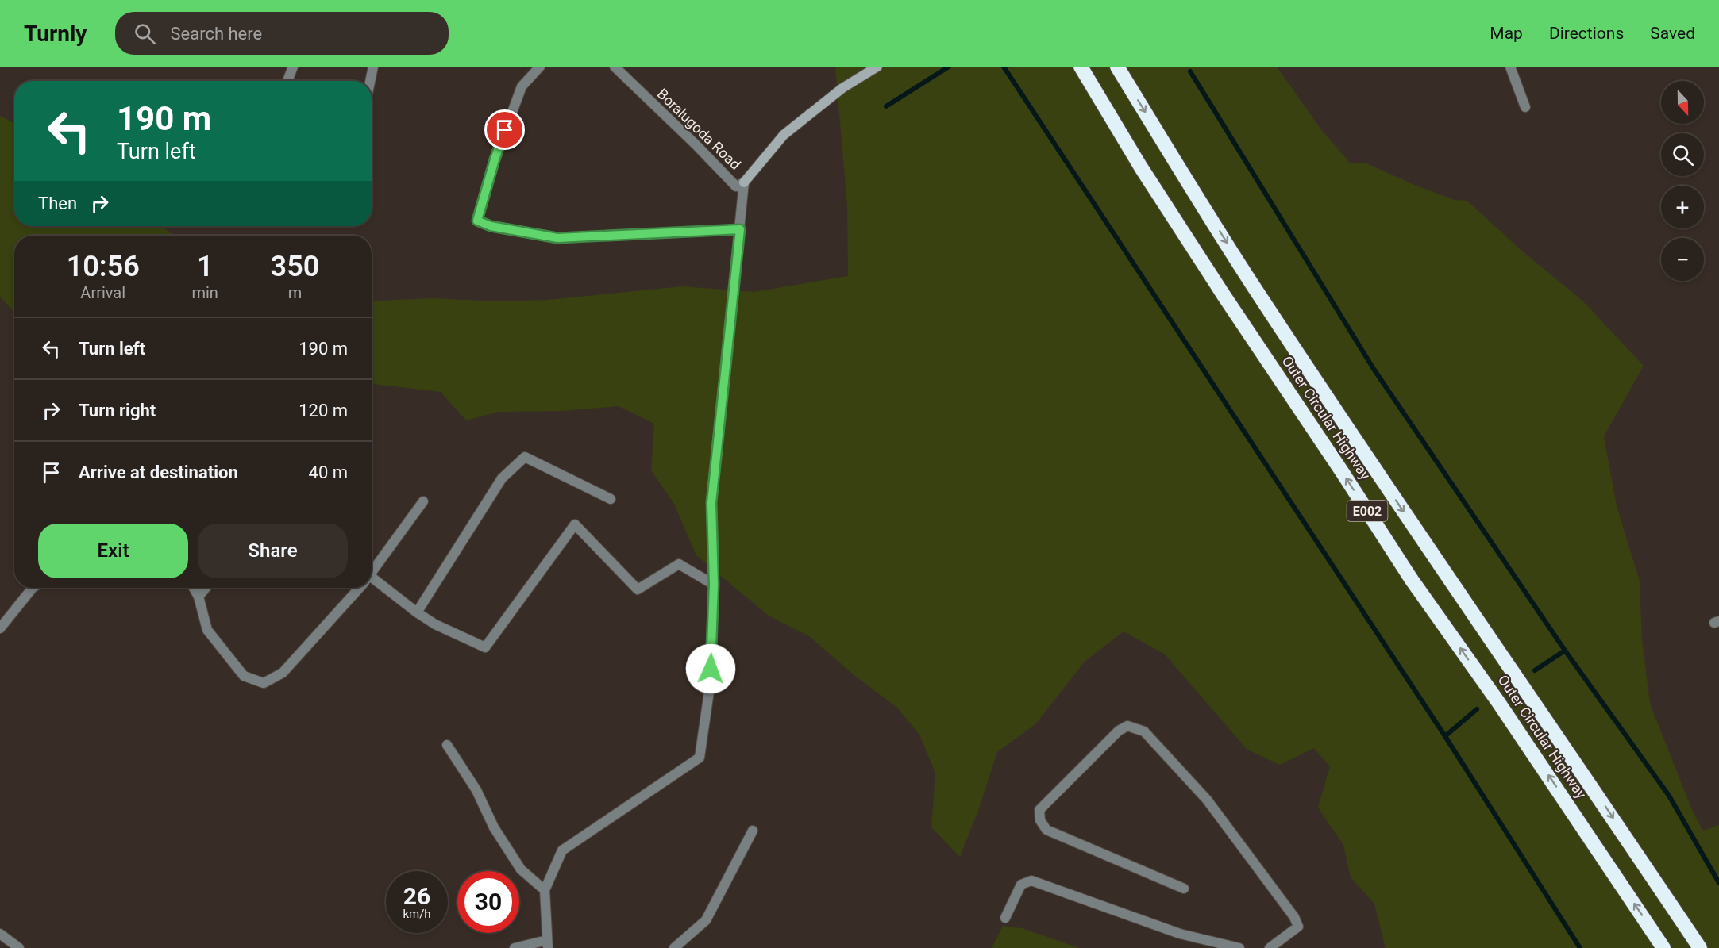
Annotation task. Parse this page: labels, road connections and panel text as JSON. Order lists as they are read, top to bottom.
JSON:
{
  "streets": {
    "highway": ["Outer Circular Highway", "E002"],
    "street": ["Boralugoda Road"]
  },
  "north": "bottom",
  "page": {
    "header": "Turnly",
    "search": "Search here",
    "nav": ["Map", "Directions", "Saved"],
    "map_buttons": ["+", "−"],
    "turn": ["190 m", "Turn left"],
    "then": "Then",
    "eta": [
      "10:56",
      "Arrival",
      "1",
      "min",
      "350",
      "m"
    ],
    "list": [
      {
        "name": "Turn left",
        "value": "190 m"
      },
      {
        "name": "Turn right",
        "value": "120 m"
      },
      {
        "name": "Arrive at destination",
        "value": "40 m"
      }
    ],
    "buttons": ["Exit", "Share"],
    "speed": "26 km/h",
    "limit": "30"
  }
}
